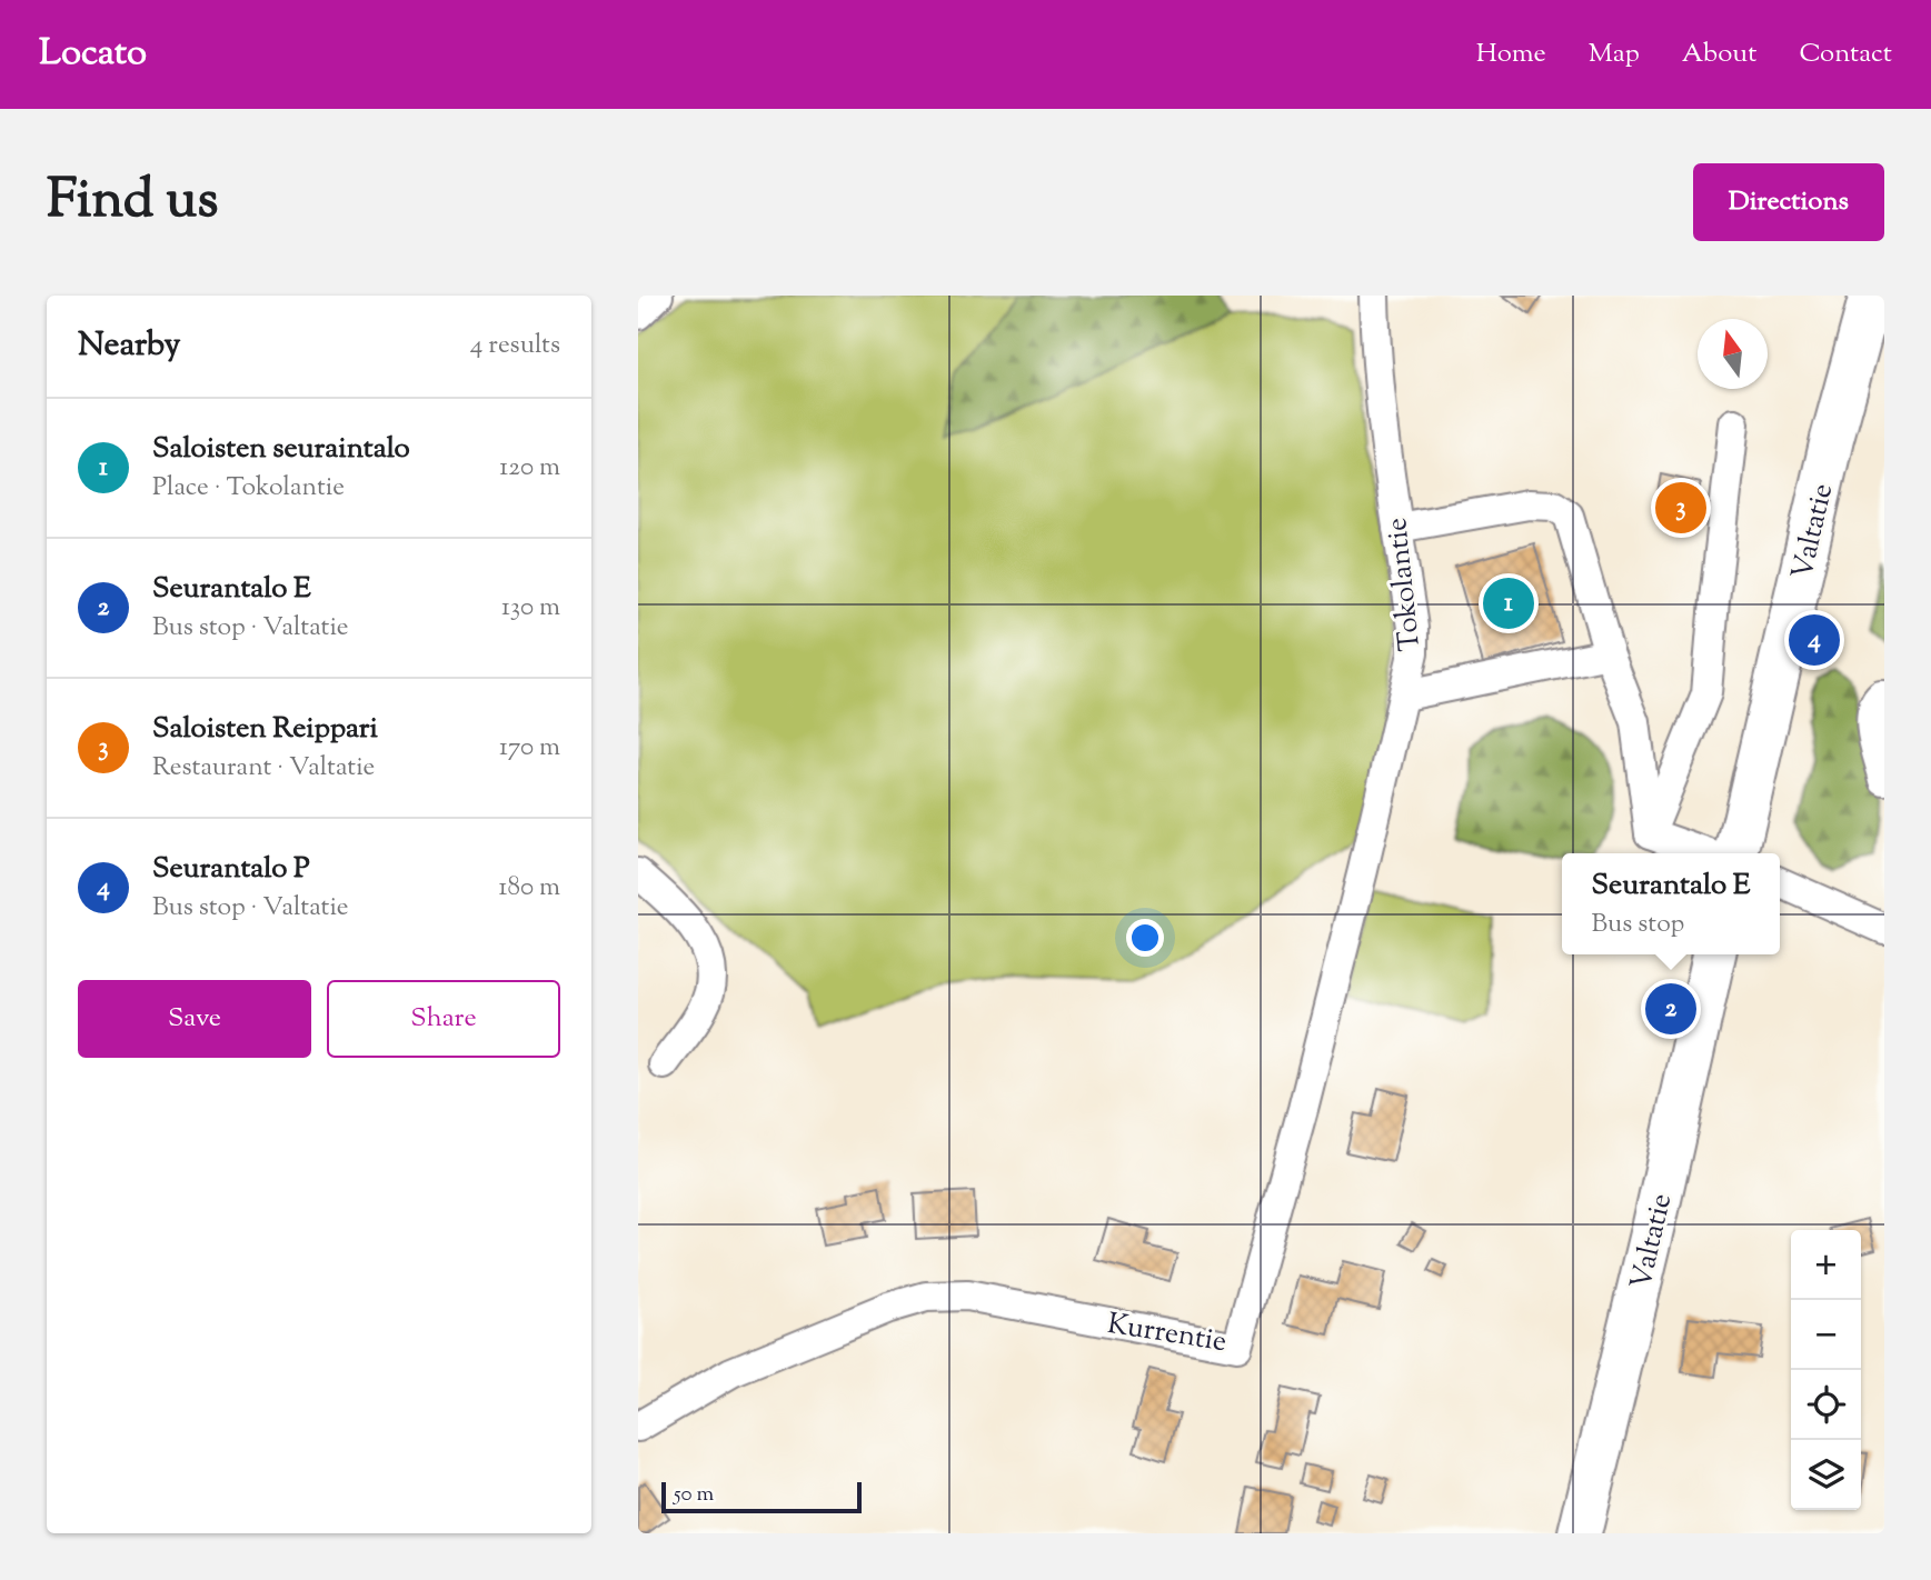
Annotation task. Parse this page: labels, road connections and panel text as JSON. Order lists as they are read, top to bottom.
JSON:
{
  "streets": {
    "highway": ["Valtatie"],
    "street": ["Tokolantie", "Kurrentie"]
  },
  "crossings": [
    ["Tokolantie", "Kurrentie"]
  ],
  "scale_bar": "50 m",
  "north": "top",
  "page": {
    "header": "Locato",
    "nav": [
      "Home",
      "Map",
      "About",
      "Contact"
    ],
    "title": "Find us",
    "buttons": [
      "Directions",
      ["Save", "Share"]
    ],
    "heading": ["Nearby", "4 results"],
    "list": [
      {
        "mark": "1",
        "name": "Saloisten seuraintalo",
        "note": "Place · Tokolantie",
        "value": "120 m"
      },
      {
        "mark": "2",
        "name": "Seurantalo E",
        "note": "Bus stop · Valtatie",
        "value": "130 m"
      },
      {
        "mark": "3",
        "name": "Saloisten Reippari",
        "note": "Restaurant · Valtatie",
        "value": "170 m"
      },
      {
        "mark": "4",
        "name": "Seurantalo P",
        "note": "Bus stop · Valtatie",
        "value": "180 m"
      }
    ],
    "pins": [
      "3",
      "1",
      "4",
      "2"
    ],
    "popup": ["Seurantalo E", "Bus stop"],
    "map_buttons": ["+", "−"],
    "scale": "50 m"
  }
}
